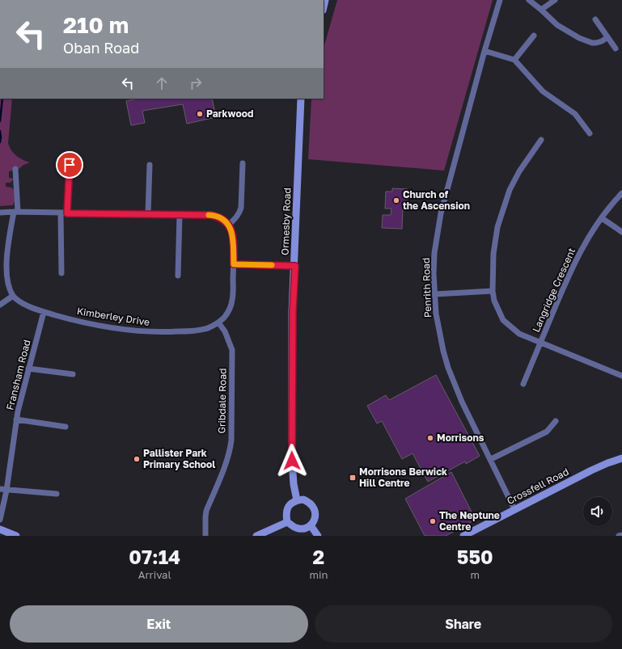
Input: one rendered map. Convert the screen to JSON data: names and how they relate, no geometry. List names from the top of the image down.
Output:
{
  "streets": {
    "street": [
      "Ormesby Road",
      "Penrith Road",
      "Langridge Crescent",
      "Kimberley Drive",
      "Fransham Road",
      "Gribdale Road",
      "Crossfell Road"
    ]
  },
  "crossings": [
    ["Penrith Road", "Crossfell Road"],
    ["Kimberley Drive", "Fransham Road"],
    ["Kimberley Drive", "Gribdale Road"]
  ],
  "places": {
    "other": [
      "Parkwood",
      "Church of the Ascension",
      "Morrisons",
      "Pallister Park Primary School",
      "The Neptune Centre"
    ],
    "transit": ["Morrisons Berwick Hill Centre"]
  },
  "page": {
    "turn": ["210 m", "Oban Road"],
    "eta": [
      "07:14",
      "Arrival",
      "2",
      "min",
      "550",
      "m"
    ],
    "buttons": ["Exit", "Share"]
  }
}
